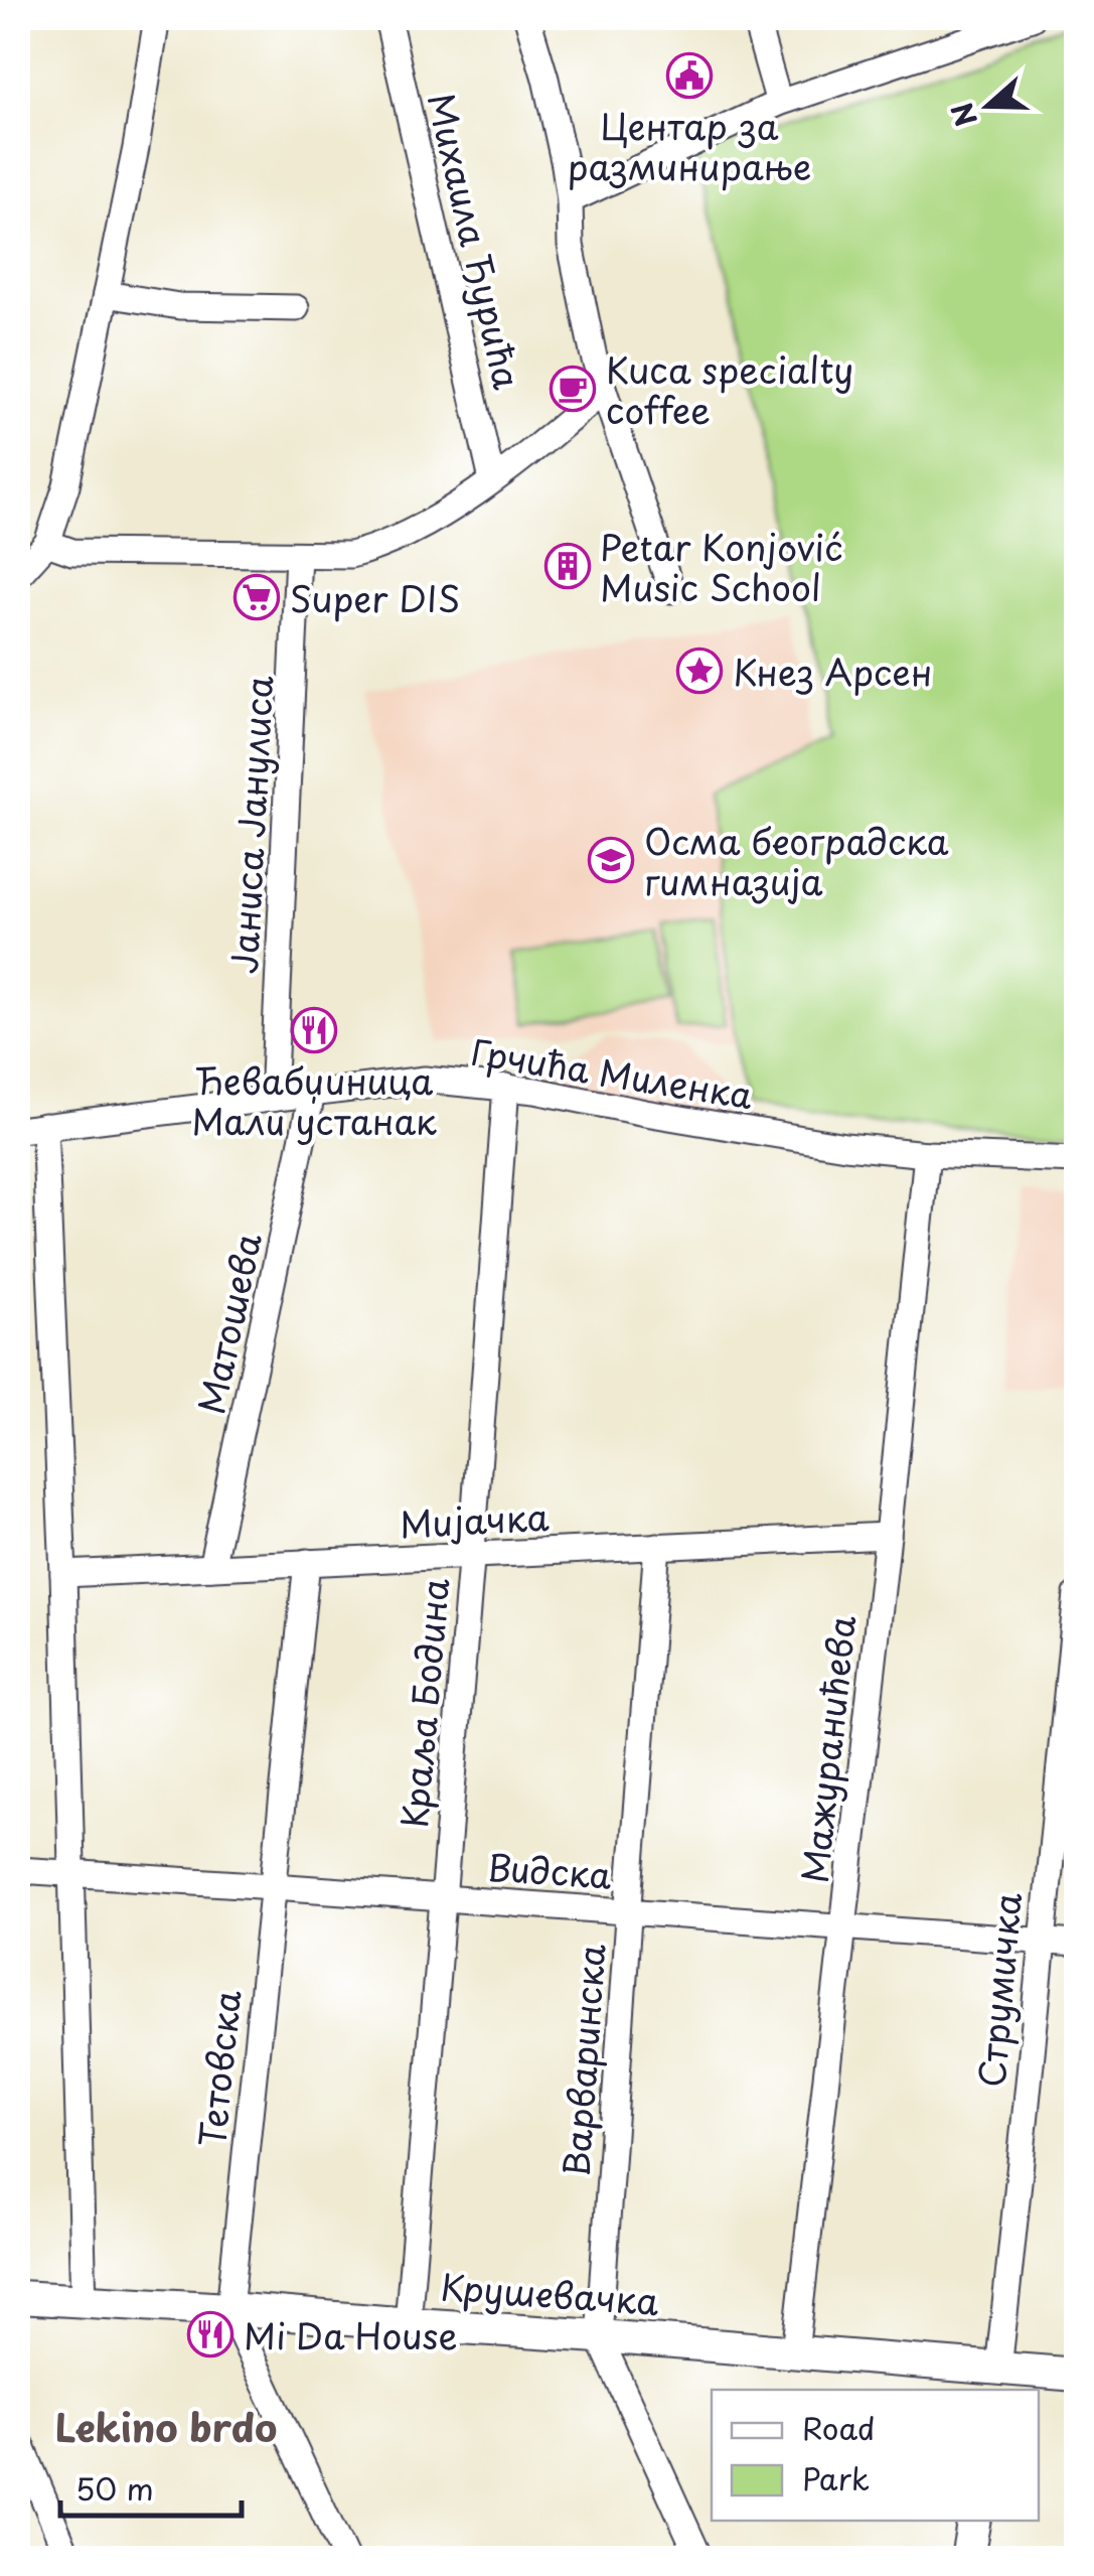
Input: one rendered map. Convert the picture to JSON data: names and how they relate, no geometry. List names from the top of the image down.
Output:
{
  "streets": {
    "main road": ["Крушевачка"],
    "street": [
      "Михаила Ђурића",
      "Јаниса Јанулиса",
      "Грчића Миленка",
      "Матошева",
      "Мијачка",
      "Краља Бодина",
      "Мажуранићева",
      "Видска",
      "Струмичка",
      "Варваринска",
      "Тетовска"
    ]
  },
  "crossings": [
    ["Јаниса Јанулиса", "Грчића Миленка"],
    ["Грчића Миленка", "Матошева"],
    ["Грчића Миленка", "Краља Бодина"],
    ["Грчића Миленка", "Мажуранићева"],
    ["Матошева", "Мијачка"],
    ["Мијачка", "Краља Бодина"],
    ["Мијачка", "Мажуранићева"],
    ["Мијачка", "Варваринска"],
    ["Мијачка", "Тетовска"],
    ["Краља Бодина", "Видска"],
    ["Краља Бодина", "Крушевачка"],
    ["Мажуранићева", "Видска"],
    ["Мажуранићева", "Крушевачка"],
    ["Видска", "Струмичка"],
    ["Видска", "Варваринска"],
    ["Видска", "Тетовска"],
    ["Струмичка", "Крушевачка"],
    ["Варваринска", "Крушевачка"],
    ["Тетовска", "Крушевачка"]
  ],
  "districts": ["Lekino brdo"],
  "places": {
    "public building": ["Центар за разминирање"],
    "cafe": ["Kuca specialty coffee"],
    "building": ["Petar Konjović Music School"],
    "supermarket": ["Super DIS"],
    "place": ["Кнез Арсен"],
    "school or university": ["Осма београдска гимназија"],
    "restaurant": ["Ћевабџиница Мали устанак", "Mi Da House"]
  },
  "legend": ["Road", "Park"],
  "scale_bar": "50 m",
  "north": "left"
}
